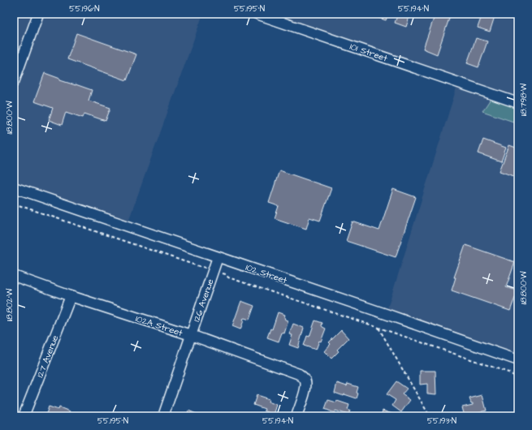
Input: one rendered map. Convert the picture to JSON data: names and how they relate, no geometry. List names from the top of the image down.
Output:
{
  "streets": {
    "street": [
      "101 Street",
      "102 Street",
      "126 Avenue",
      "102A Street",
      "127 Avenue"
    ]
  },
  "crossings": [
    ["102 Street", "126 Avenue"],
    ["126 Avenue", "102A Street"],
    ["102A Street", "127 Avenue"]
  ],
  "coordinates": [
    "55.196°N",
    "55.195°N",
    "55.194°N",
    "118.798°W",
    "118.800°W",
    "118.802°W",
    "55.193°N"
  ]
}
